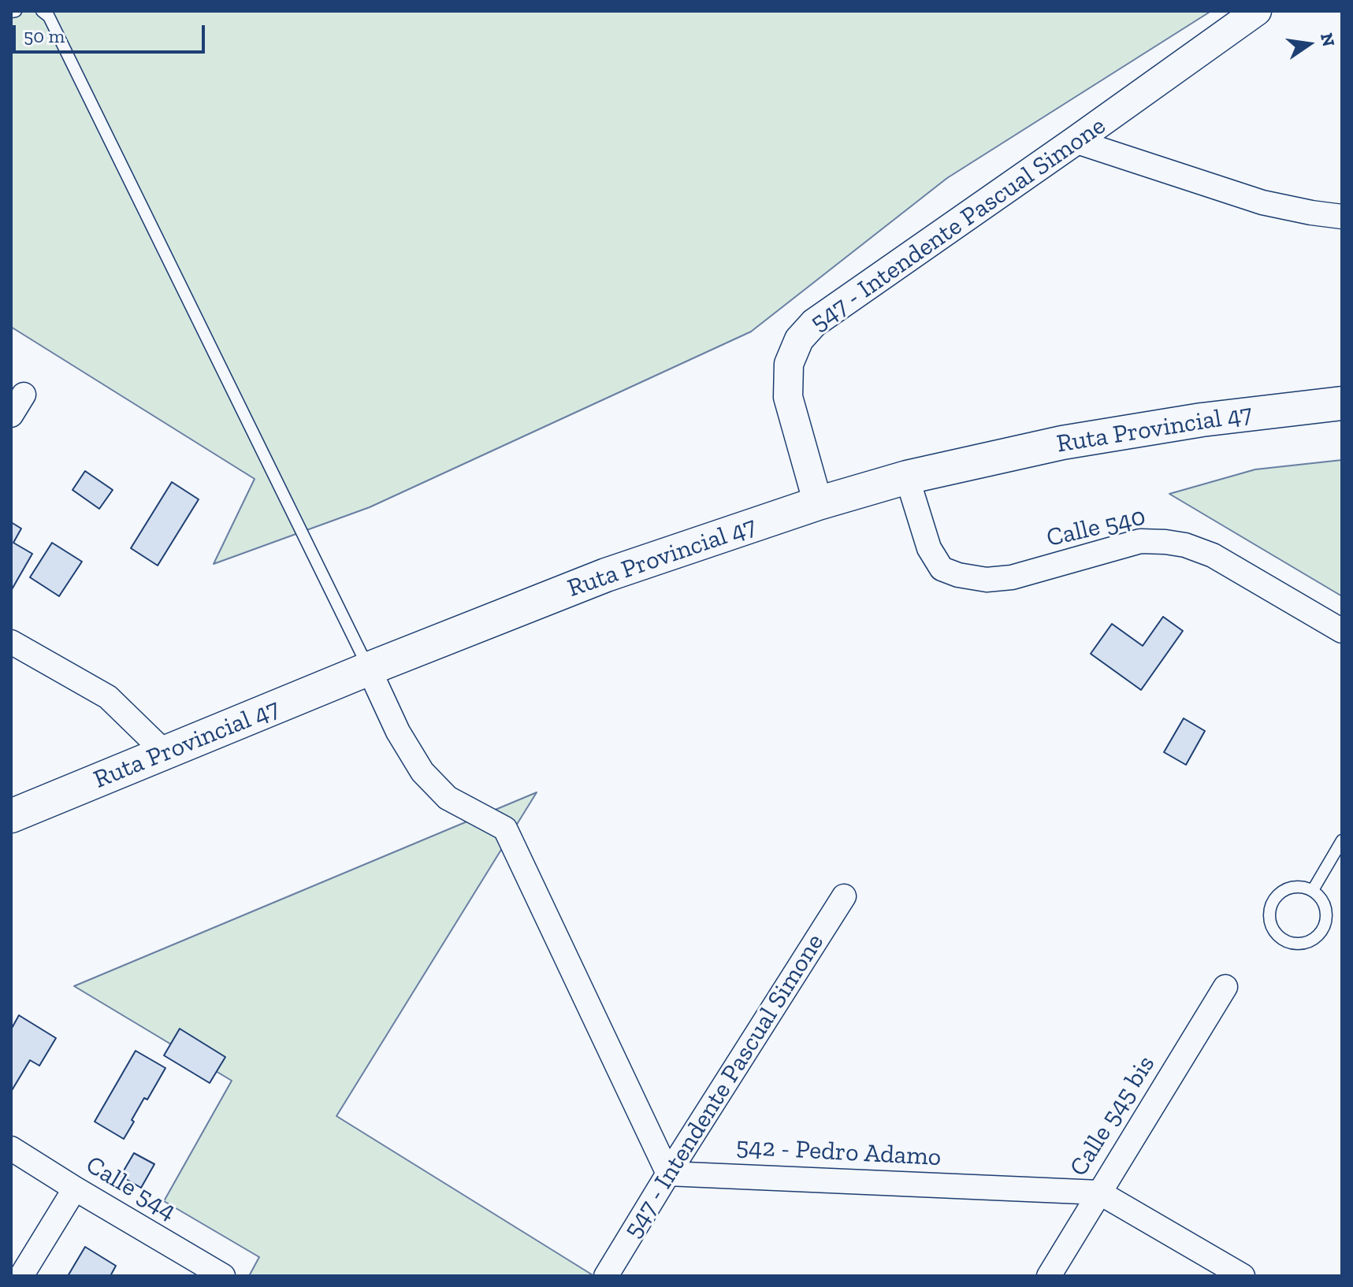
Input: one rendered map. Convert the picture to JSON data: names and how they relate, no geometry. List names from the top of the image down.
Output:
{
  "streets": {
    "main road": ["Ruta Provincial 47"],
    "street": [
      "547 - Intendente Pascual Simone",
      "Calle 540",
      "Calle 545 bis",
      "542 - Pedro Adamo",
      "Calle 544"
    ]
  },
  "crossings": [
    ["547 - Intendente Pascual Simone", "Ruta Provincial 47"],
    ["547 - Intendente Pascual Simone", "542 - Pedro Adamo"],
    ["Ruta Provincial 47", "Calle 540"],
    ["Calle 545 bis", "542 - Pedro Adamo"]
  ],
  "scale_bar": "50 m",
  "north": "right"
}
